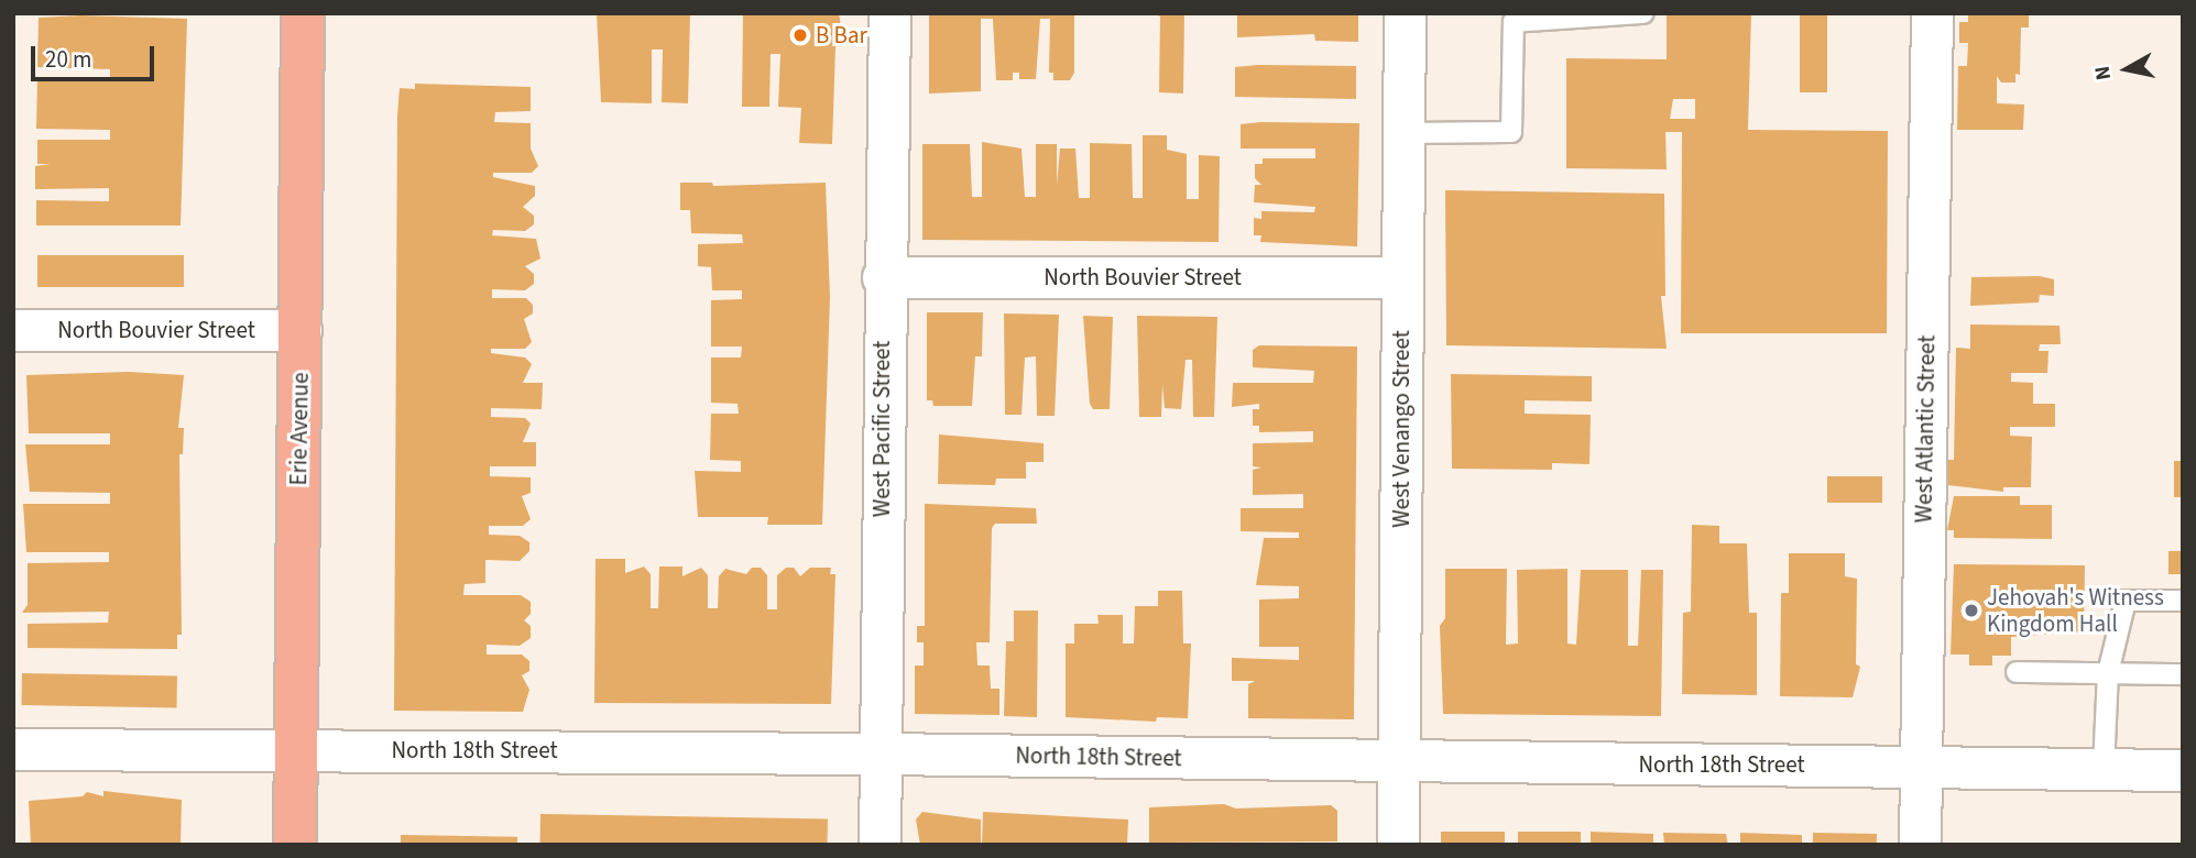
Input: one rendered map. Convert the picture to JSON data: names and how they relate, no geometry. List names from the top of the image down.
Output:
{
  "streets": {
    "main road": ["Erie Avenue"],
    "street": [
      "North Bouvier Street",
      "West Pacific Street",
      "West Venango Street",
      "West Atlantic Street",
      "North 18th Street"
    ]
  },
  "crossings": [
    ["North Bouvier Street", "Erie Avenue"],
    ["North Bouvier Street", "West Pacific Street"],
    ["North Bouvier Street", "West Venango Street"],
    ["Erie Avenue", "North 18th Street"],
    ["West Pacific Street", "North 18th Street"],
    ["West Venango Street", "North 18th Street"],
    ["West Atlantic Street", "North 18th Street"]
  ],
  "places": ["B Bar", "Jehovah's Witness Kingdom Hall"],
  "scale_bar": "20 m",
  "north": "left"
}
